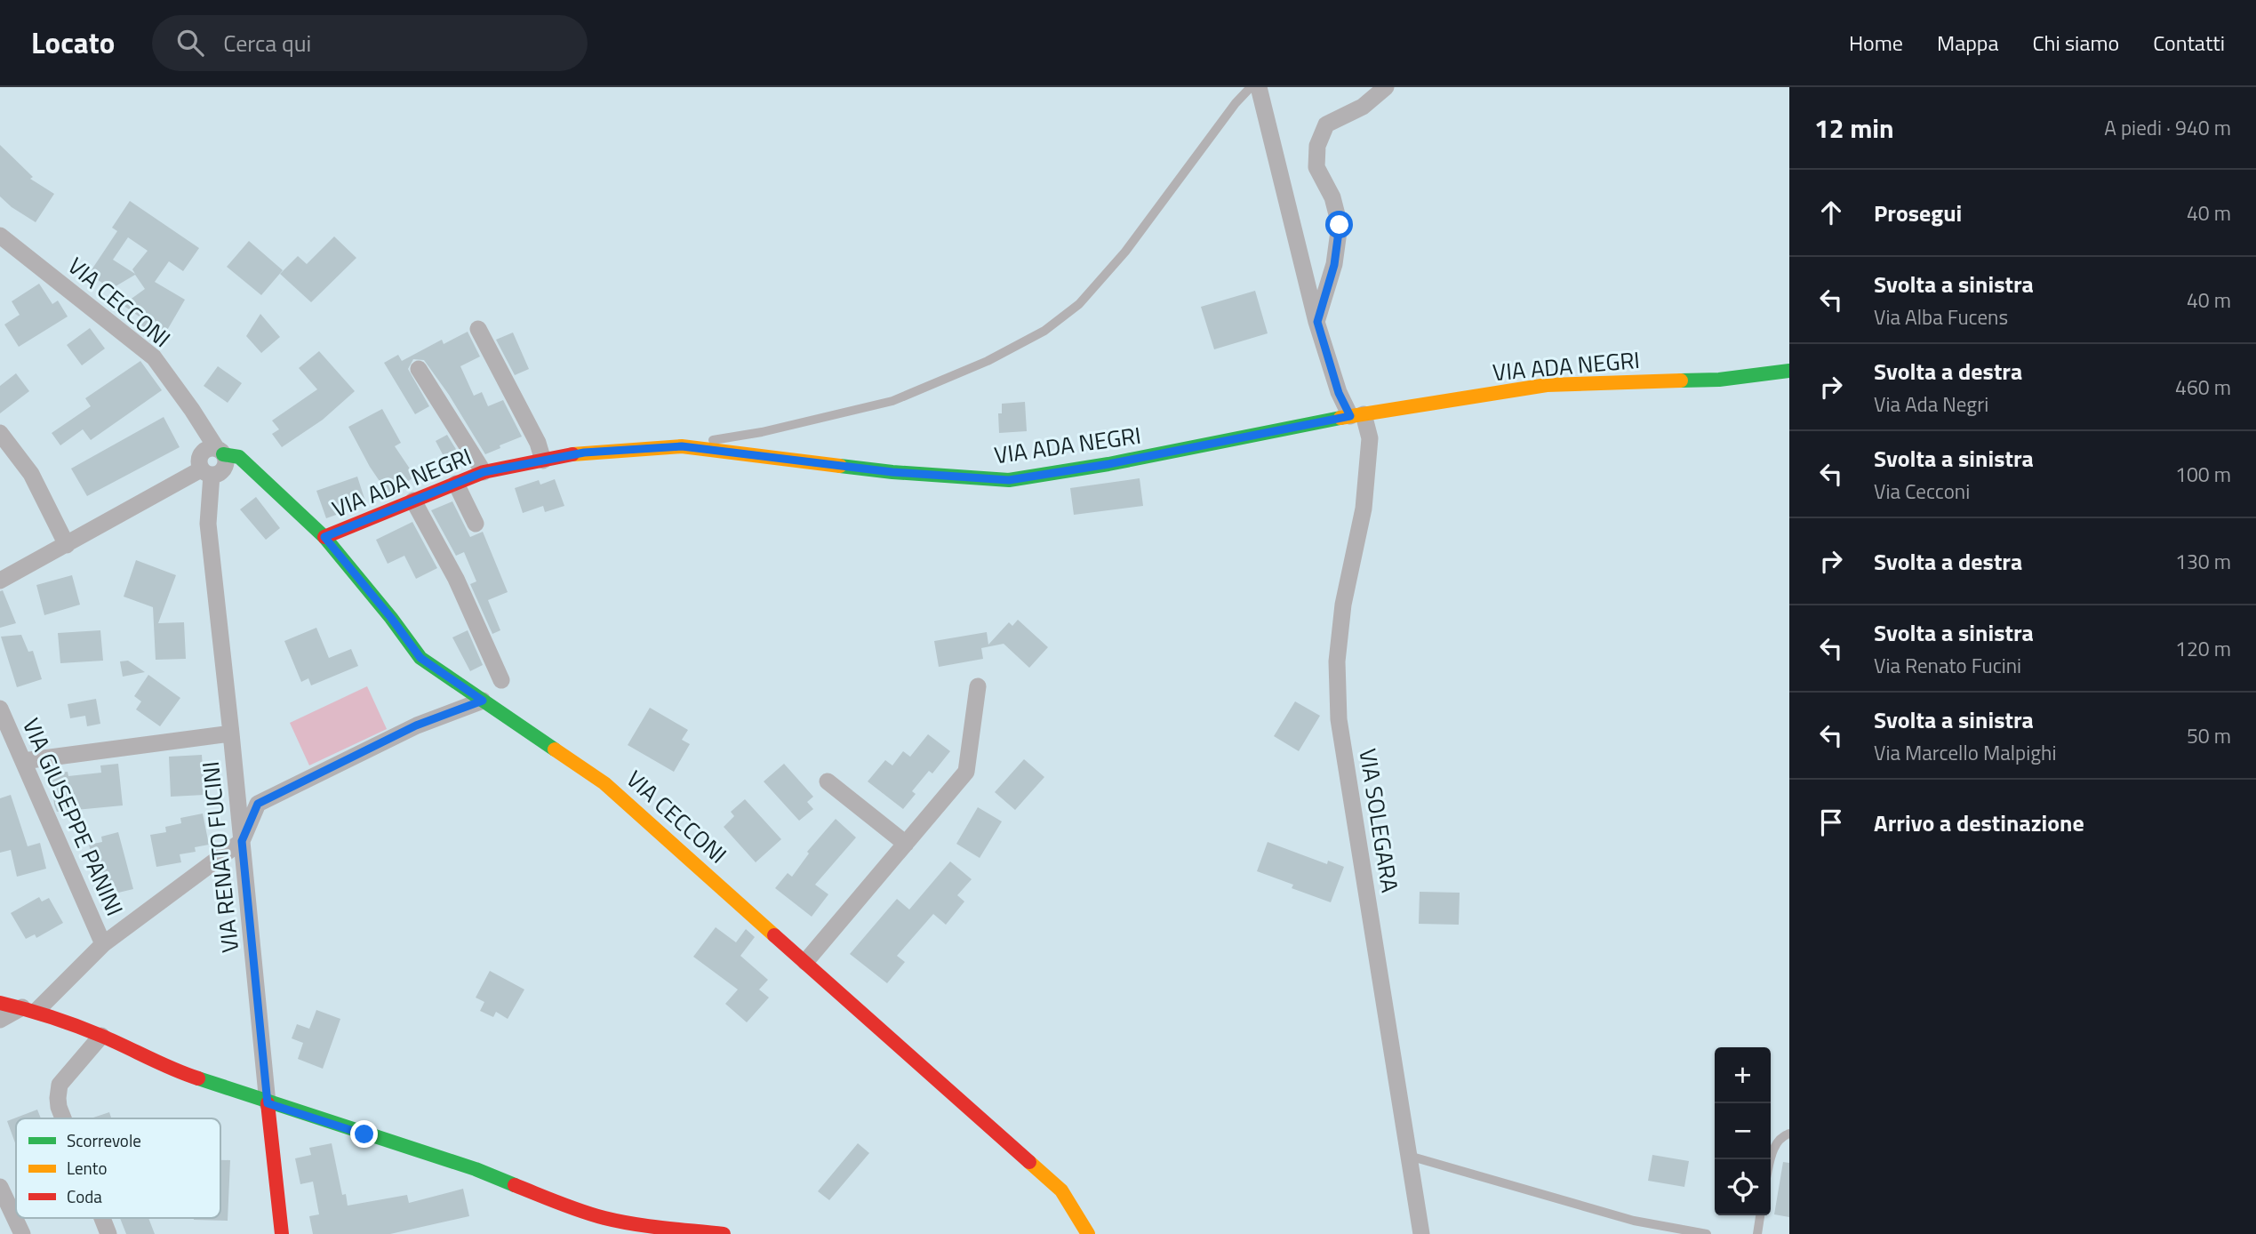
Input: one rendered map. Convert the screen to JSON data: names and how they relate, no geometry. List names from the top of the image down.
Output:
{
  "streets": {
    "street": [
      "VIA CECCONI",
      "VIA ADA NEGRI",
      "VIA GIUSEPPE PANINI",
      "VIA SOLEGARA",
      "VIA RENATO FUCINI"
    ]
  },
  "crossings": [
    ["VIA CECCONI", "VIA ADA NEGRI"],
    ["VIA ADA NEGRI", "VIA SOLEGARA"]
  ],
  "legend": ["Scorrevole", "Lento", "Coda"],
  "page": {
    "header": "Locato",
    "search": "Cerca qui",
    "nav": [
      "Home",
      "Mappa",
      "Chi siamo",
      "Contatti"
    ],
    "heading": ["12 min", "A piedi · 940 m"],
    "list": [
      ["Prosegui", "40 m"],
      ["Svolta a sinistra", "Via Alba Fucens", "40 m"],
      ["Svolta a destra", "Via Ada Negri", "460 m"],
      ["Svolta a sinistra", "Via Cecconi", "100 m"],
      ["Svolta a destra", "130 m"],
      ["Svolta a sinistra", "Via Renato Fucini", "120 m"],
      ["Svolta a sinistra", "Via Marcello Malpighi", "50 m"],
      "Arrivo a destinazione"
    ],
    "map_buttons": ["+", "−"]
  }
}
